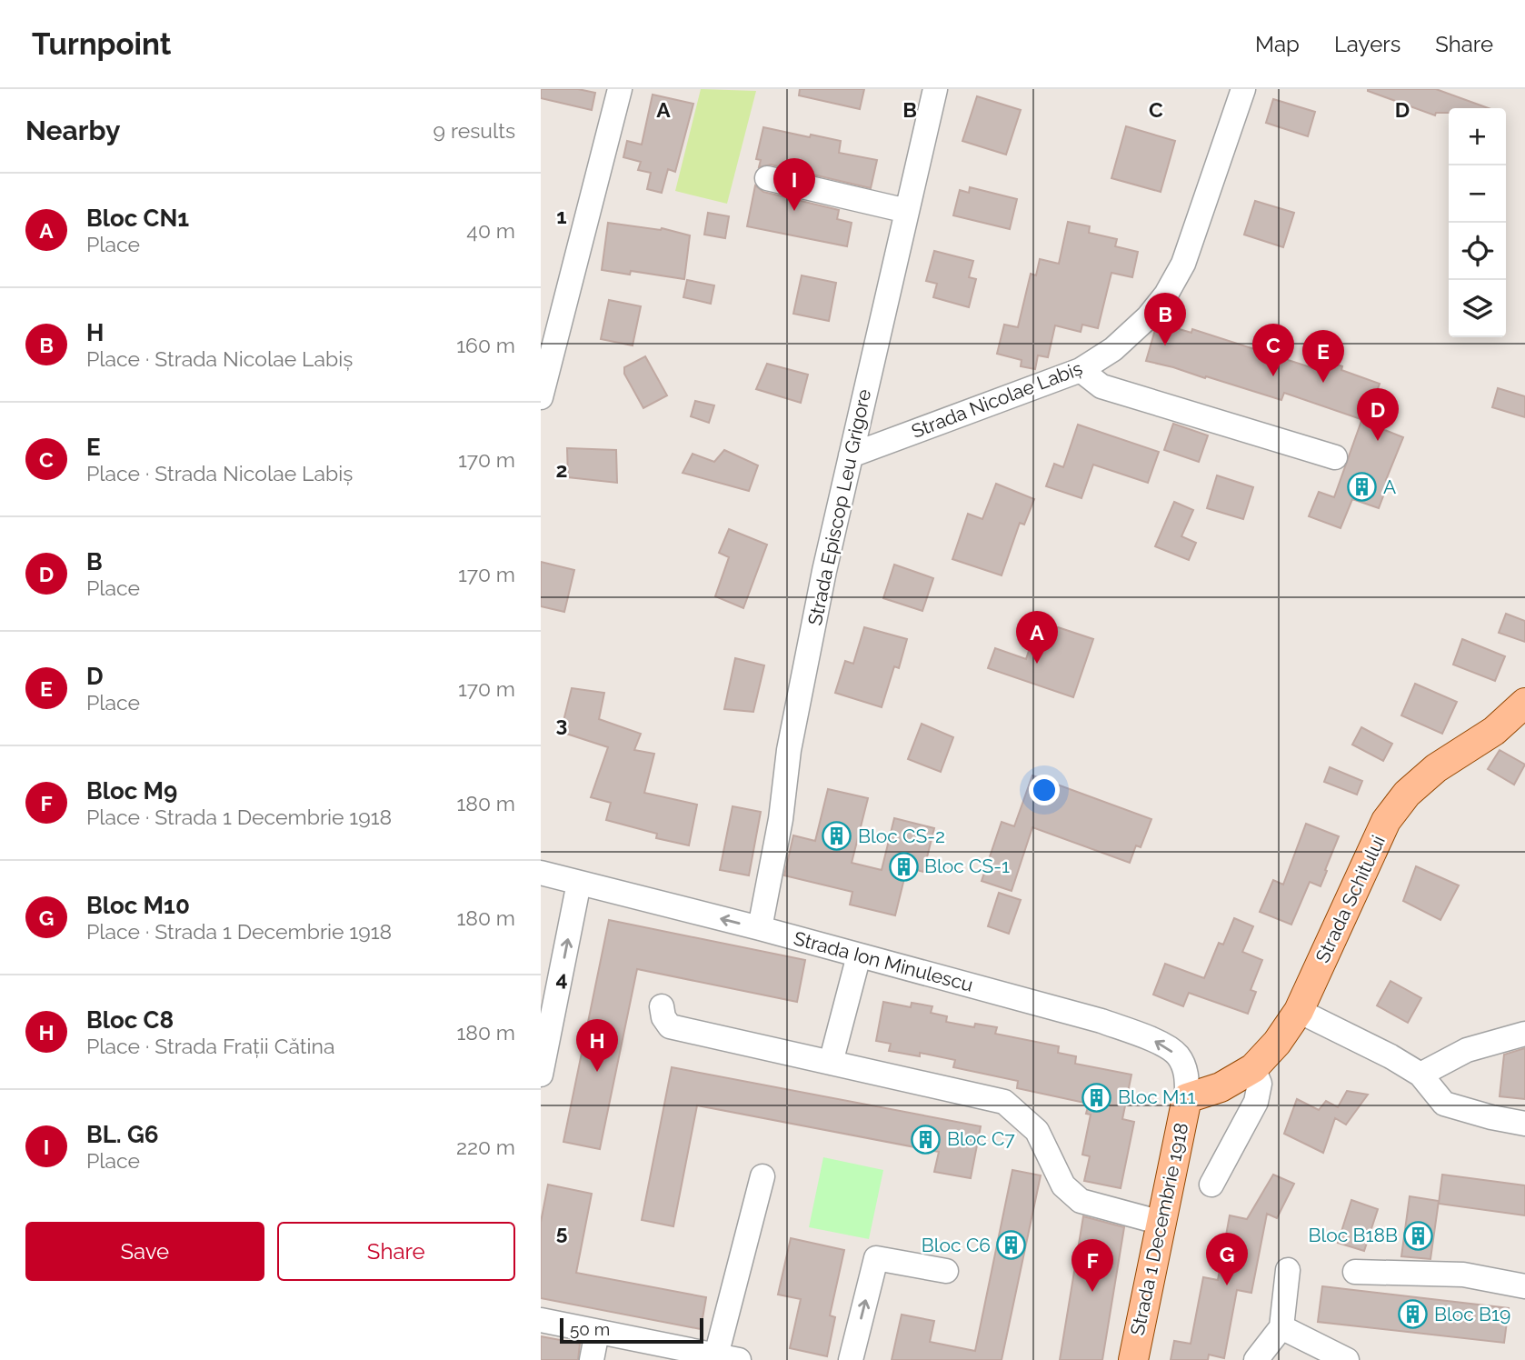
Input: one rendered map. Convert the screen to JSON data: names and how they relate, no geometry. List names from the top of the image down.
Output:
{
  "streets": {
    "main road": ["Strada Schitului", "Strada 1 Decembrie 1918"],
    "street": ["Strada Nicolae Labiș", "Strada Episcop Leu Grigore", "Strada Ion Minulescu"]
  },
  "crossings": [
    ["Strada Nicolae Labiș", "Strada Episcop Leu Grigore"],
    ["Strada Episcop Leu Grigore", "Strada Ion Minulescu"],
    ["Strada Schitului", "Strada Ion Minulescu"],
    ["Strada Schitului", "Strada 1 Decembrie 1918"],
    ["Strada Ion Minulescu", "Strada 1 Decembrie 1918"]
  ],
  "places": {
    "building": [
      "A",
      "Bloc CS-2",
      "Bloc CS-1",
      "Bloc M11",
      "Bloc C7",
      "Bloc B18B",
      "Bloc C6",
      "Bloc B19"
    ]
  },
  "scale_bar": "50 m",
  "page": {
    "header": "Turnpoint",
    "nav": ["Map", "Layers", "Share"],
    "heading": ["Nearby", "9 results"],
    "map_buttons": ["+", "−"],
    "pins": [
      "I",
      "B",
      "C",
      "E",
      "D",
      "A",
      "H",
      "G",
      "F"
    ],
    "list": [
      {
        "mark": "A",
        "name": "Bloc CN1",
        "note": "Place",
        "value": "40 m"
      },
      {
        "mark": "B",
        "name": "H",
        "note": "Place · Strada Nicolae Labiș",
        "value": "160 m"
      },
      {
        "mark": "C",
        "name": "E",
        "note": "Place · Strada Nicolae Labiș",
        "value": "170 m"
      },
      {
        "mark": "D",
        "name": "B",
        "note": "Place",
        "value": "170 m"
      },
      {
        "mark": "E",
        "name": "D",
        "note": "Place",
        "value": "170 m"
      },
      {
        "mark": "F",
        "name": "Bloc M9",
        "note": "Place · Strada 1 Decembrie 1918",
        "value": "180 m"
      },
      {
        "mark": "G",
        "name": "Bloc M10",
        "note": "Place · Strada 1 Decembrie 1918",
        "value": "180 m"
      },
      {
        "mark": "H",
        "name": "Bloc C8",
        "note": "Place · Strada Frații Cătina",
        "value": "180 m"
      },
      {
        "mark": "I",
        "name": "BL. G6",
        "note": "Place",
        "value": "220 m"
      }
    ],
    "buttons": ["Save", "Share"],
    "scale": "50 m"
  },
  "grid": {
    "columns": [
      "A",
      "B",
      "C",
      "D"
    ],
    "rows": [
      "1",
      "2",
      "3",
      "4",
      "5"
    ]
  }
}
